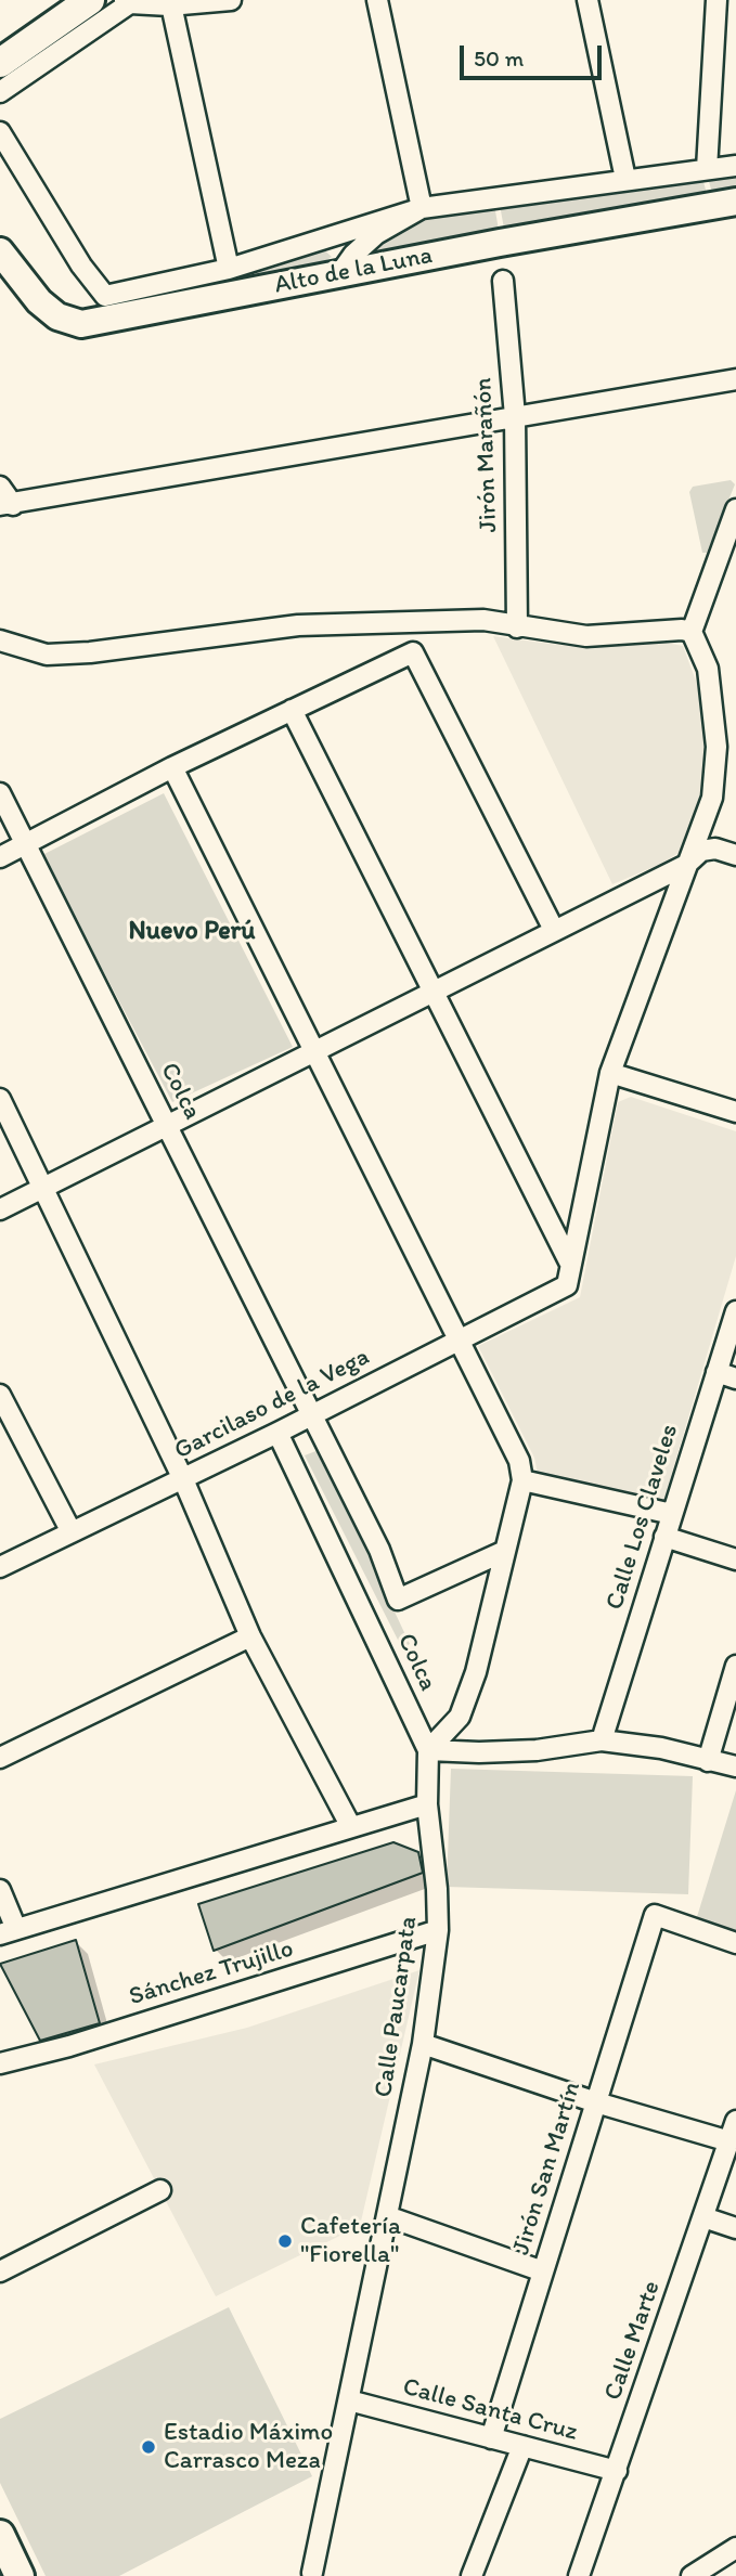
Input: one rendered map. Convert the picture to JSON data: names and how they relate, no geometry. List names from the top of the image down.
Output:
{
  "streets": {
    "main road": ["Alto de la Luna"],
    "street": [
      "Jirón Marañón",
      "Colca",
      "Garcilaso de la Vega",
      "Calle Los Claveles",
      "Sánchez Trujillo",
      "Calle Paucarpata",
      "Jirón San Martín",
      "Calle Marte",
      "Calle Santa Cruz"
    ]
  },
  "crossings": [
    ["Colca", "Garcilaso de la Vega"],
    ["Colca", "Calle Paucarpata"],
    ["Sánchez Trujillo", "Calle Paucarpata"],
    ["Calle Paucarpata", "Calle Santa Cruz"],
    ["Jirón San Martín", "Calle Santa Cruz"],
    ["Calle Marte", "Calle Santa Cruz"]
  ],
  "districts": ["Nuevo Perú"],
  "places": ["Cafetería \"Fiorella\"", "Estadio Máximo Carrasco Meza"],
  "scale_bar": "50 m"
}
